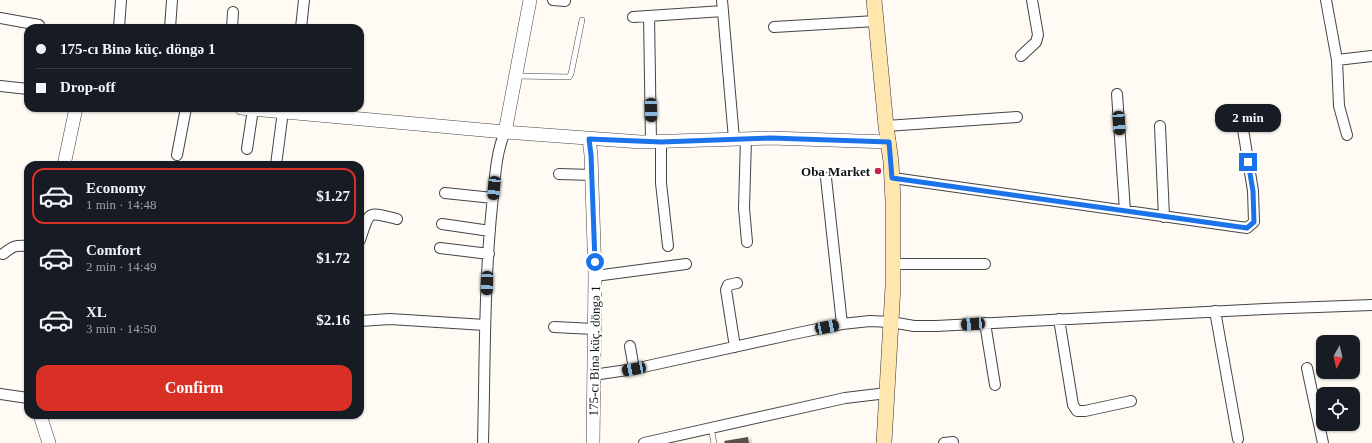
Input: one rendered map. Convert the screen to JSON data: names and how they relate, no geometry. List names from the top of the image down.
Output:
{
  "streets": {
    "street": ["175-cı Binə küç. döngə 1"]
  },
  "places": ["Oba Market"],
  "north": "bottom",
  "page": {
    "banner": ["175-cı Binə küç. döngə 1", "Drop-off"],
    "bubble": "2 min",
    "list": [
      {
        "name": "Economy",
        "note": "1 min · 14:48",
        "value": "$1.27"
      },
      {
        "name": "Comfort",
        "note": "2 min · 14:49",
        "value": "$1.72"
      },
      {
        "name": "XL",
        "note": "3 min · 14:50",
        "value": "$2.16"
      }
    ],
    "buttons": "Confirm"
  }
}
